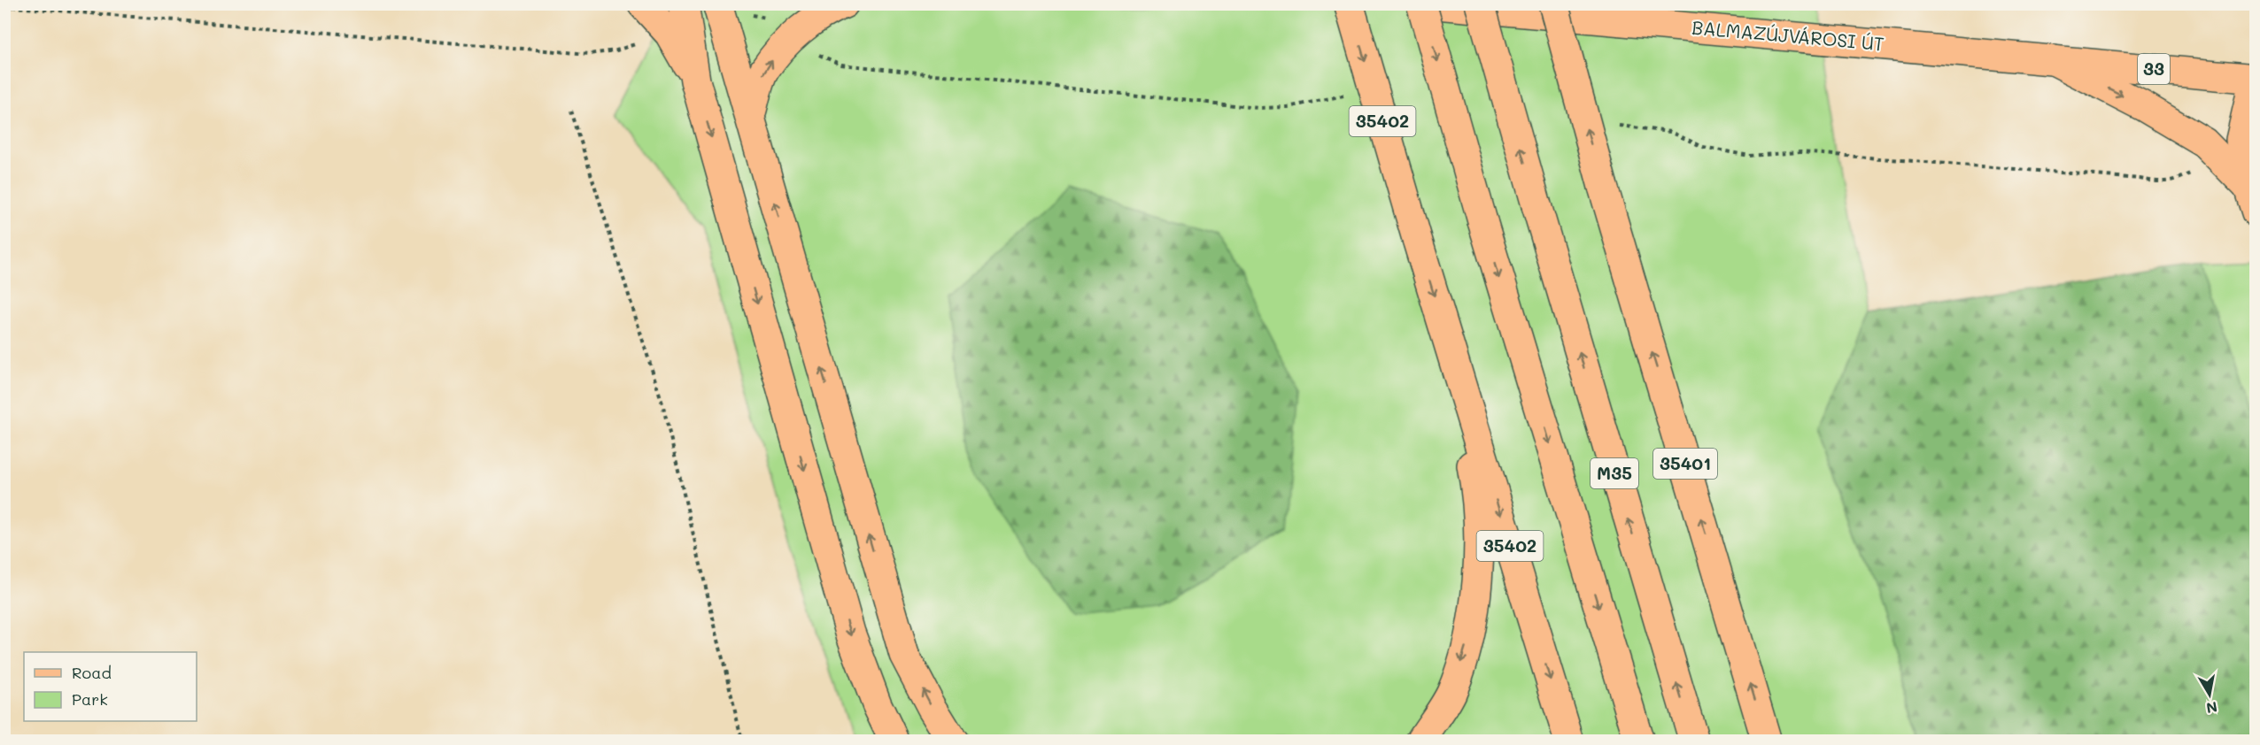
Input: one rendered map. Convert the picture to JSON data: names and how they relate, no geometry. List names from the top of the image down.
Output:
{
  "streets": {
    "main road": [
      "BALMAZÚJVÁROSI ÚT",
      "33",
      "35402",
      "35401",
      "M35"
    ]
  },
  "crossings": [
    ["BALMAZÚJVÁROSI ÚT", "33"]
  ],
  "legend": ["Road", "Park"],
  "north": "bottom"
}
